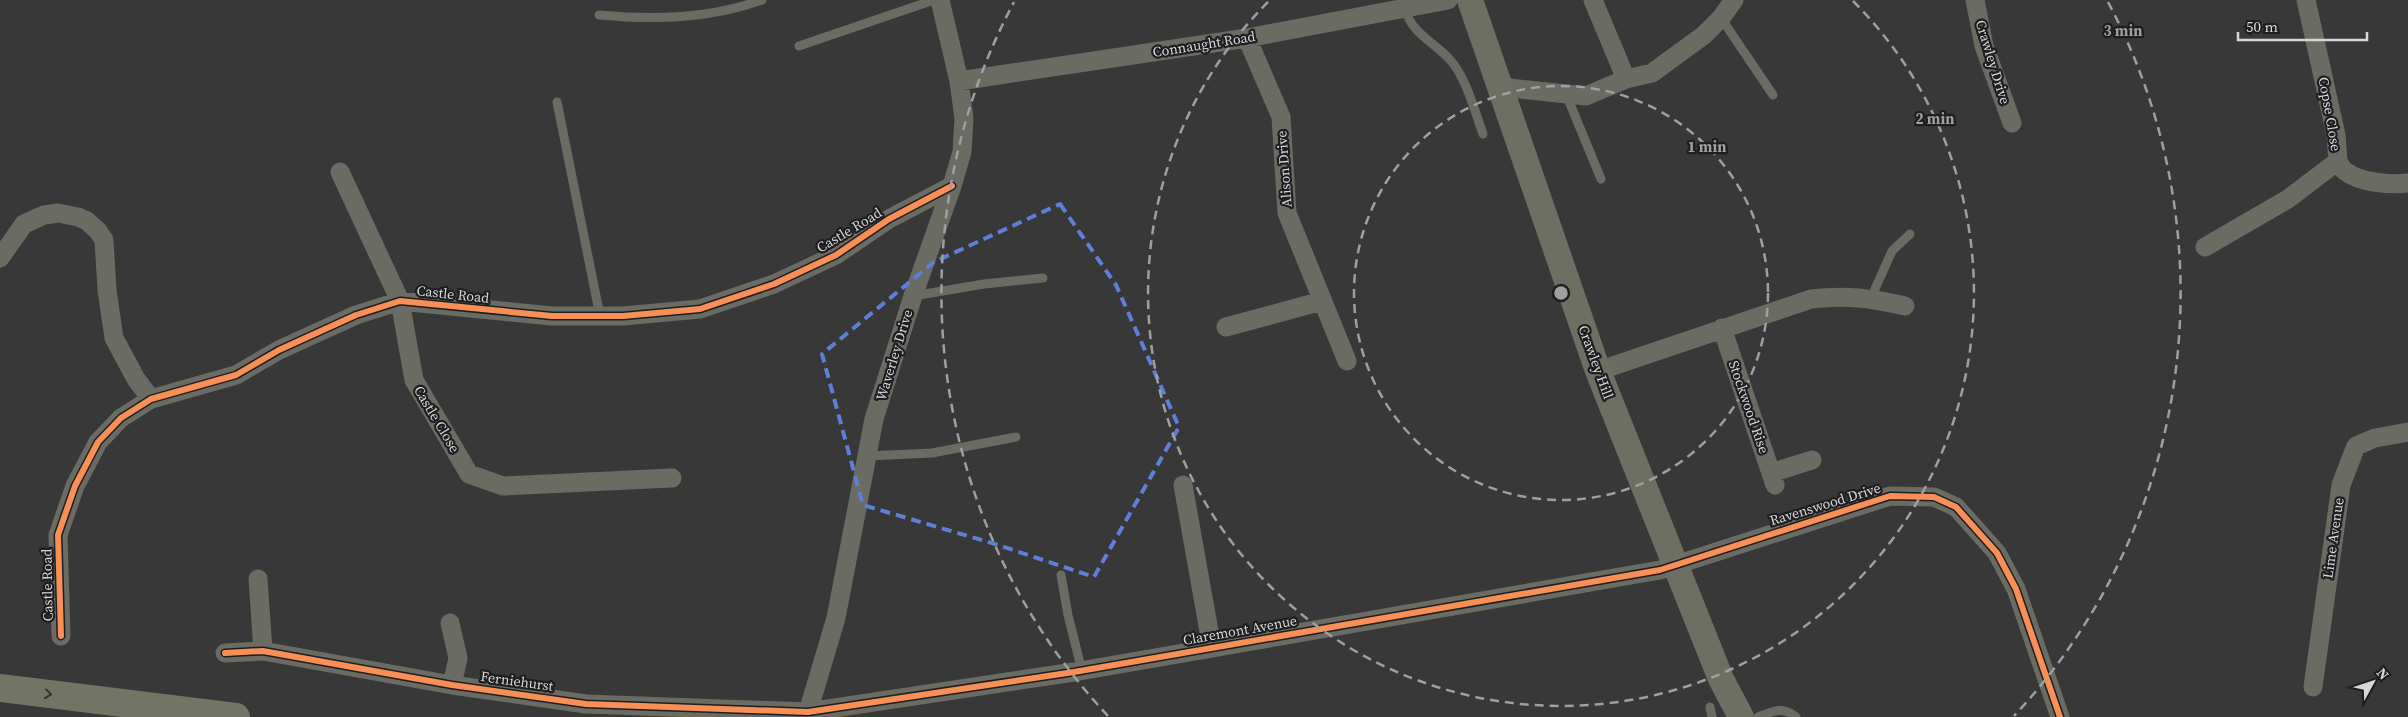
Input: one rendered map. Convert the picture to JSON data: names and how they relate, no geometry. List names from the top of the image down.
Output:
{
  "streets": {
    "street": [
      "Connaught Road",
      "Crawley Drive",
      "Copse Close",
      "Alison Drive",
      "Castle Road",
      "Waverley Drive",
      "Crawley Hill",
      "Stockwood Rise",
      "Castle Close",
      "Ravenswood Drive",
      "Lime Avenue",
      "Claremont Avenue",
      "Ferniehurst"
    ]
  },
  "crossings": [
    ["Connaught Road", "Alison Drive"],
    ["Connaught Road", "Waverley Drive"],
    ["Castle Road", "Waverley Drive"],
    ["Castle Road", "Castle Close"],
    ["Waverley Drive", "Claremont Avenue"],
    ["Waverley Drive", "Ferniehurst"],
    ["Crawley Hill", "Ravenswood Drive"],
    ["Crawley Hill", "Claremont Avenue"],
    ["Ravenswood Drive", "Claremont Avenue"],
    ["Claremont Avenue", "Ferniehurst"]
  ],
  "scale_bar": "50 m",
  "north": "top right",
  "rings": ["3 min", "2 min", "1 min"]
}
